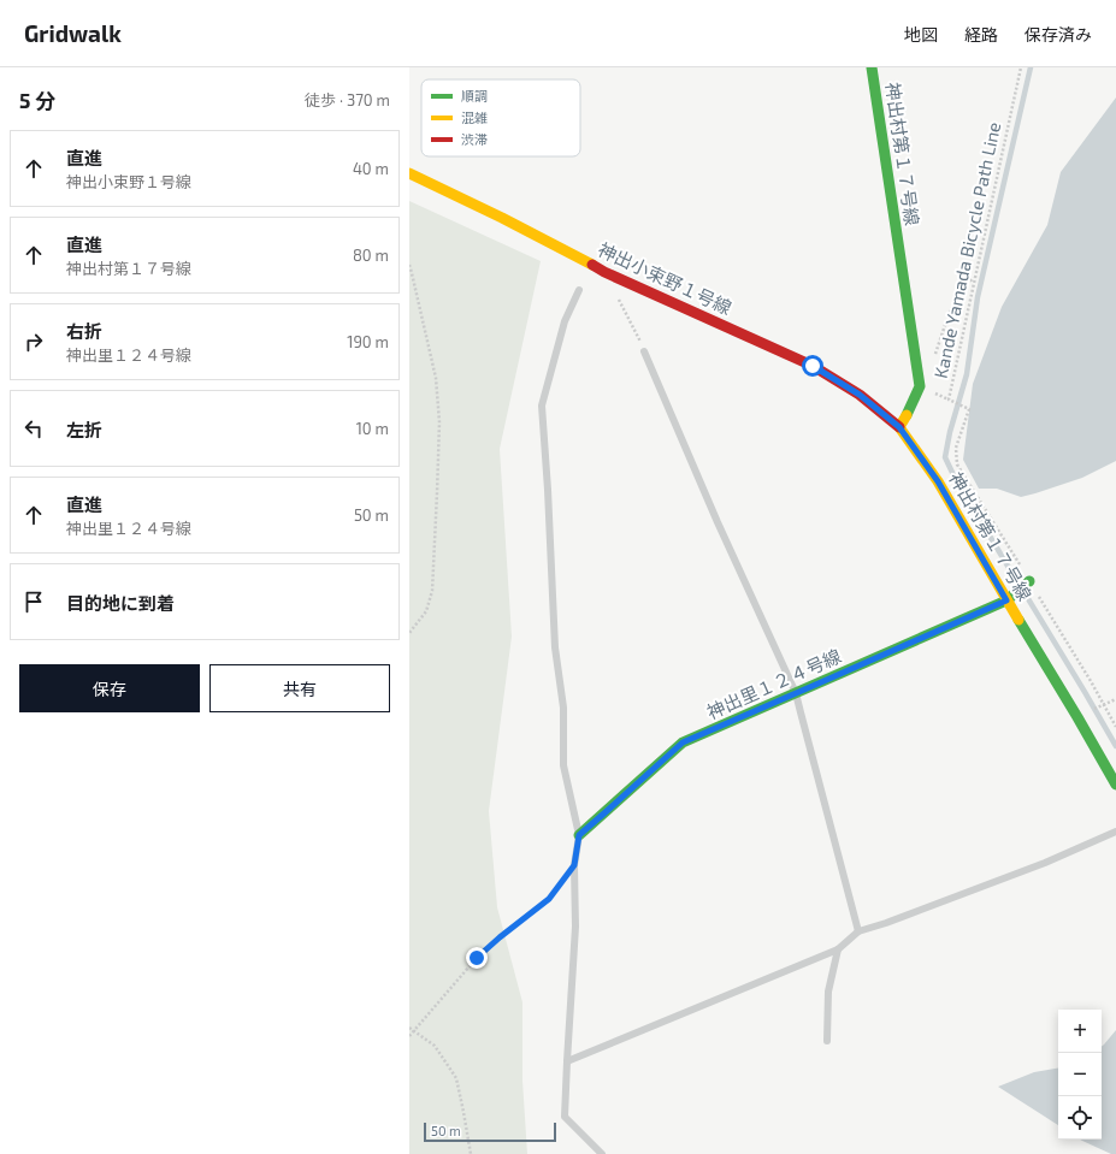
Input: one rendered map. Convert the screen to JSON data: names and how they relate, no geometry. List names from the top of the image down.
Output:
{
  "streets": {
    "street": ["神出村第１７号線", "神出小束野１号線", "神出里１２４号線"],
    "path": ["Kande Yamada Bicycle Path Line"]
  },
  "crossings": [
    ["神出村第１７号線", "神出小束野１号線"],
    ["神出村第１７号線", "神出里１２４号線"],
    ["Kande Yamada Bicycle Path Line", "神出里１２４号線"]
  ],
  "legend": ["順調", "混雑", "渋滞"],
  "scale_bar": "50 m",
  "page": {
    "header": "Gridwalk",
    "nav": ["地図", "経路", "保存済み"],
    "heading": ["5 分", "徒歩 · 370 m"],
    "list": [
      ["直進", "神出小束野１号線", "40 m"],
      ["直進", "神出村第１７号線", "80 m"],
      ["右折", "神出里１２４号線", "190 m"],
      ["左折", "10 m"],
      ["直進", "神出里１２４号線", "50 m"],
      "目的地に到着"
    ],
    "buttons": ["保存", "共有"],
    "map_buttons": ["+", "−"],
    "scale": "50 m"
  }
}
